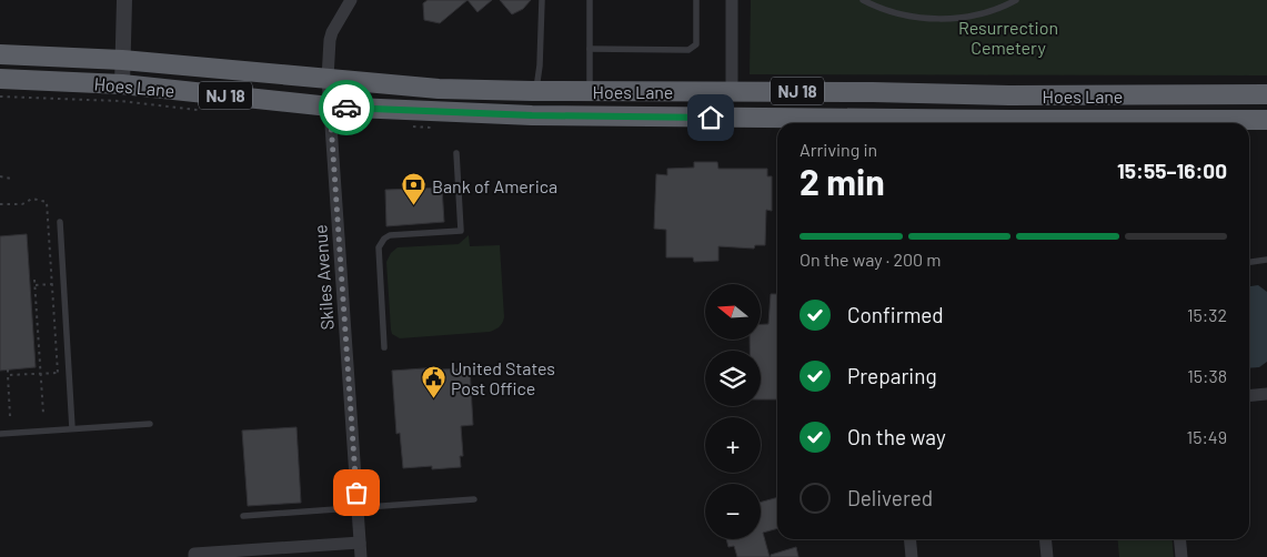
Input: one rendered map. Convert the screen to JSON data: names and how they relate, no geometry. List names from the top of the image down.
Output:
{
  "streets": {
    "highway": ["Hoes Lane", "NJ 18"],
    "street": ["Skiles Avenue"]
  },
  "crossings": [
    ["Hoes Lane", "Skiles Avenue"]
  ],
  "parks": ["Resurrection Cemetery"],
  "places": {
    "bank": ["Bank of America"],
    "public building": ["United States Post Office"]
  },
  "north": "left",
  "page": {
    "heading": ["2 min", "Arriving in", "15:55–16:00"],
    "bar": "On the way · 200 m",
    "map_buttons": ["+", "−"],
    "list": [
      ["Confirmed", "15:32"],
      ["Preparing", "15:38"],
      ["On the way", "15:49"],
      "Delivered"
    ]
  }
}
